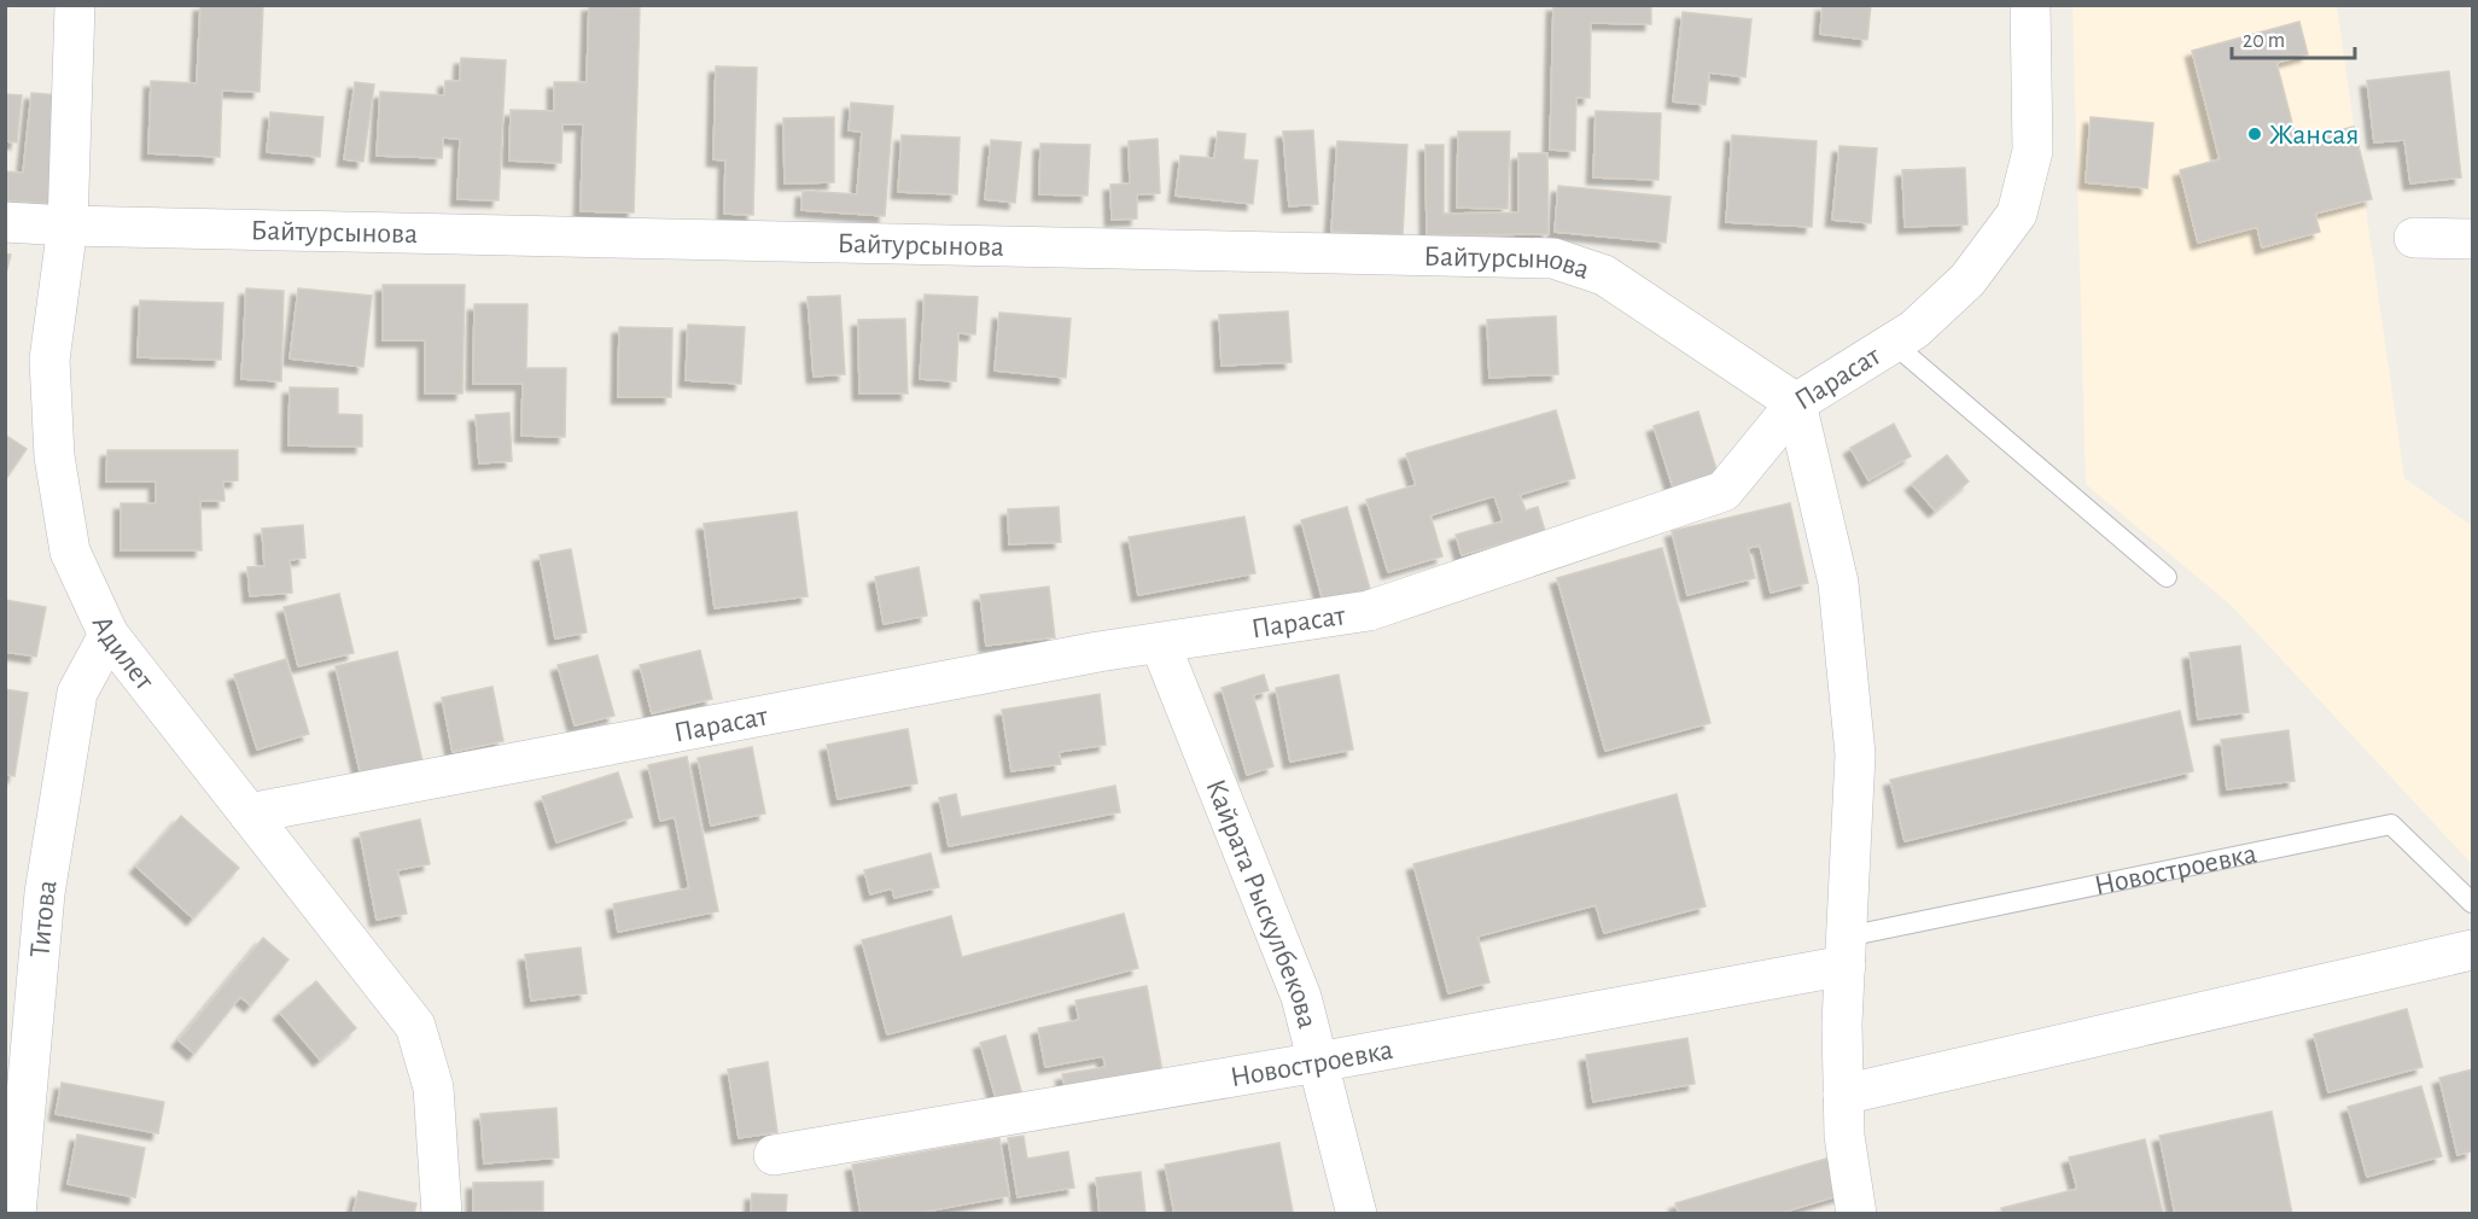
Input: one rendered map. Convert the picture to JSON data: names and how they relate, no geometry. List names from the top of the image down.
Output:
{
  "streets": {
    "street": [
      "Байтурсынова",
      "Парасат",
      "Адилет",
      "Новостроевка",
      "Кайрата Рыскулбекова",
      "Титова"
    ]
  },
  "crossings": [
    ["Байтурсынова", "Парасат"],
    ["Байтурсынова", "Адилет"],
    ["Парасат", "Адилет"],
    ["Парасат", "Кайрата Рыскулбекова"],
    ["Адилет", "Титова"],
    ["Новостроевка", "Кайрата Рыскулбекова"]
  ],
  "places": ["Жансая"],
  "scale_bar": "20 m"
}
